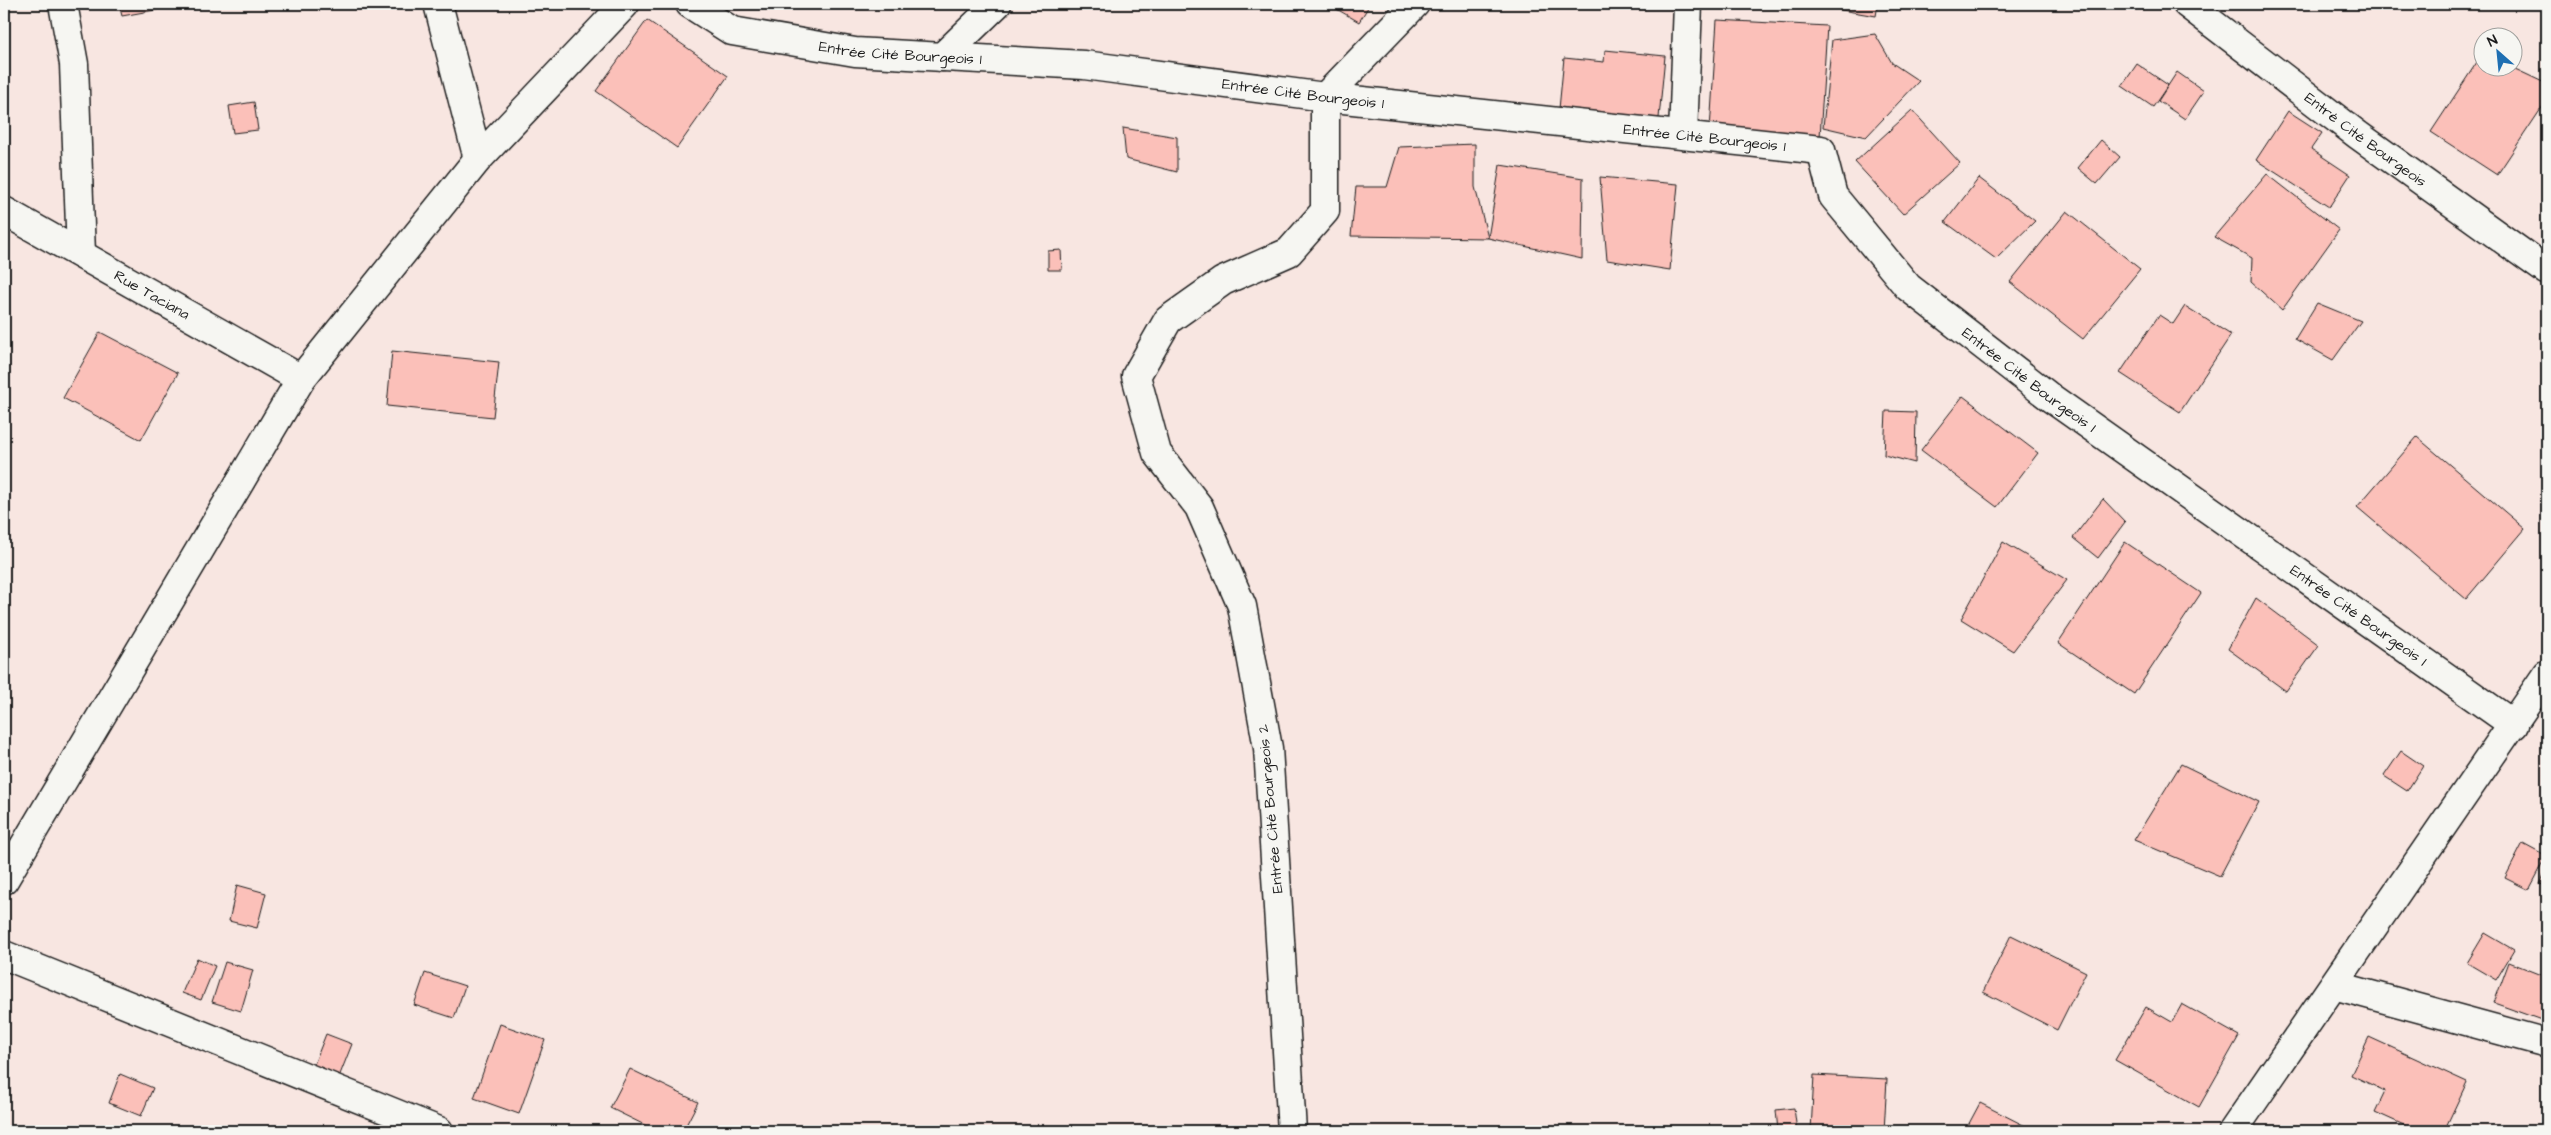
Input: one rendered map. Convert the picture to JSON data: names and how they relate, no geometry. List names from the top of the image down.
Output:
{
  "streets": {
    "street": [
      "Entrée Cité Bourgeois 1",
      "Entré Cité Bourgeois",
      "Rue Taciana",
      "Entrée Cité Bourgeois 2"
    ]
  },
  "crossings": [
    ["Entrée Cité Bourgeois 1", "Entrée Cité Bourgeois 2"]
  ],
  "north": "top left"
}
